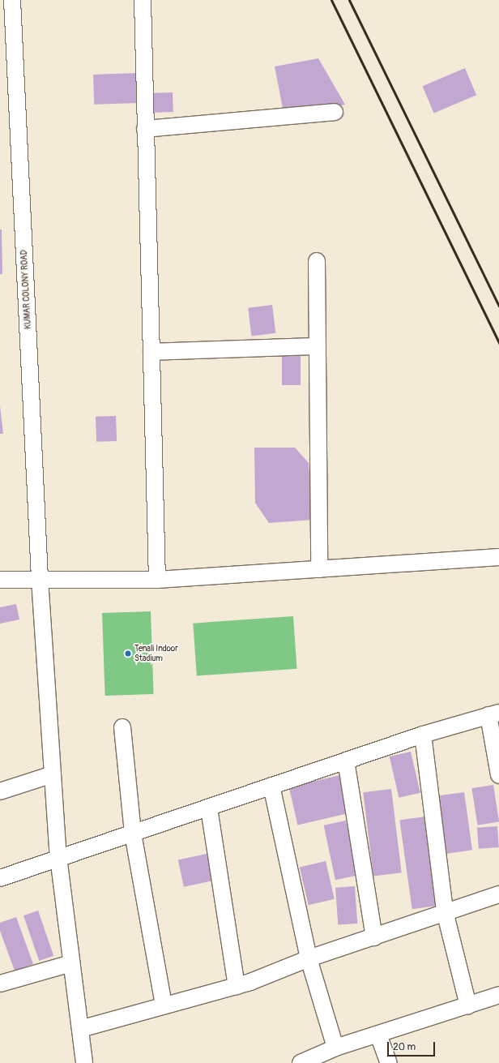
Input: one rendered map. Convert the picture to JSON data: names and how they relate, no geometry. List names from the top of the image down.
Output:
{
  "streets": {
    "street": ["KUMAR COLONY ROAD"]
  },
  "places": ["Tenali Indoor Stadium"],
  "scale_bar": "20 m"
}
